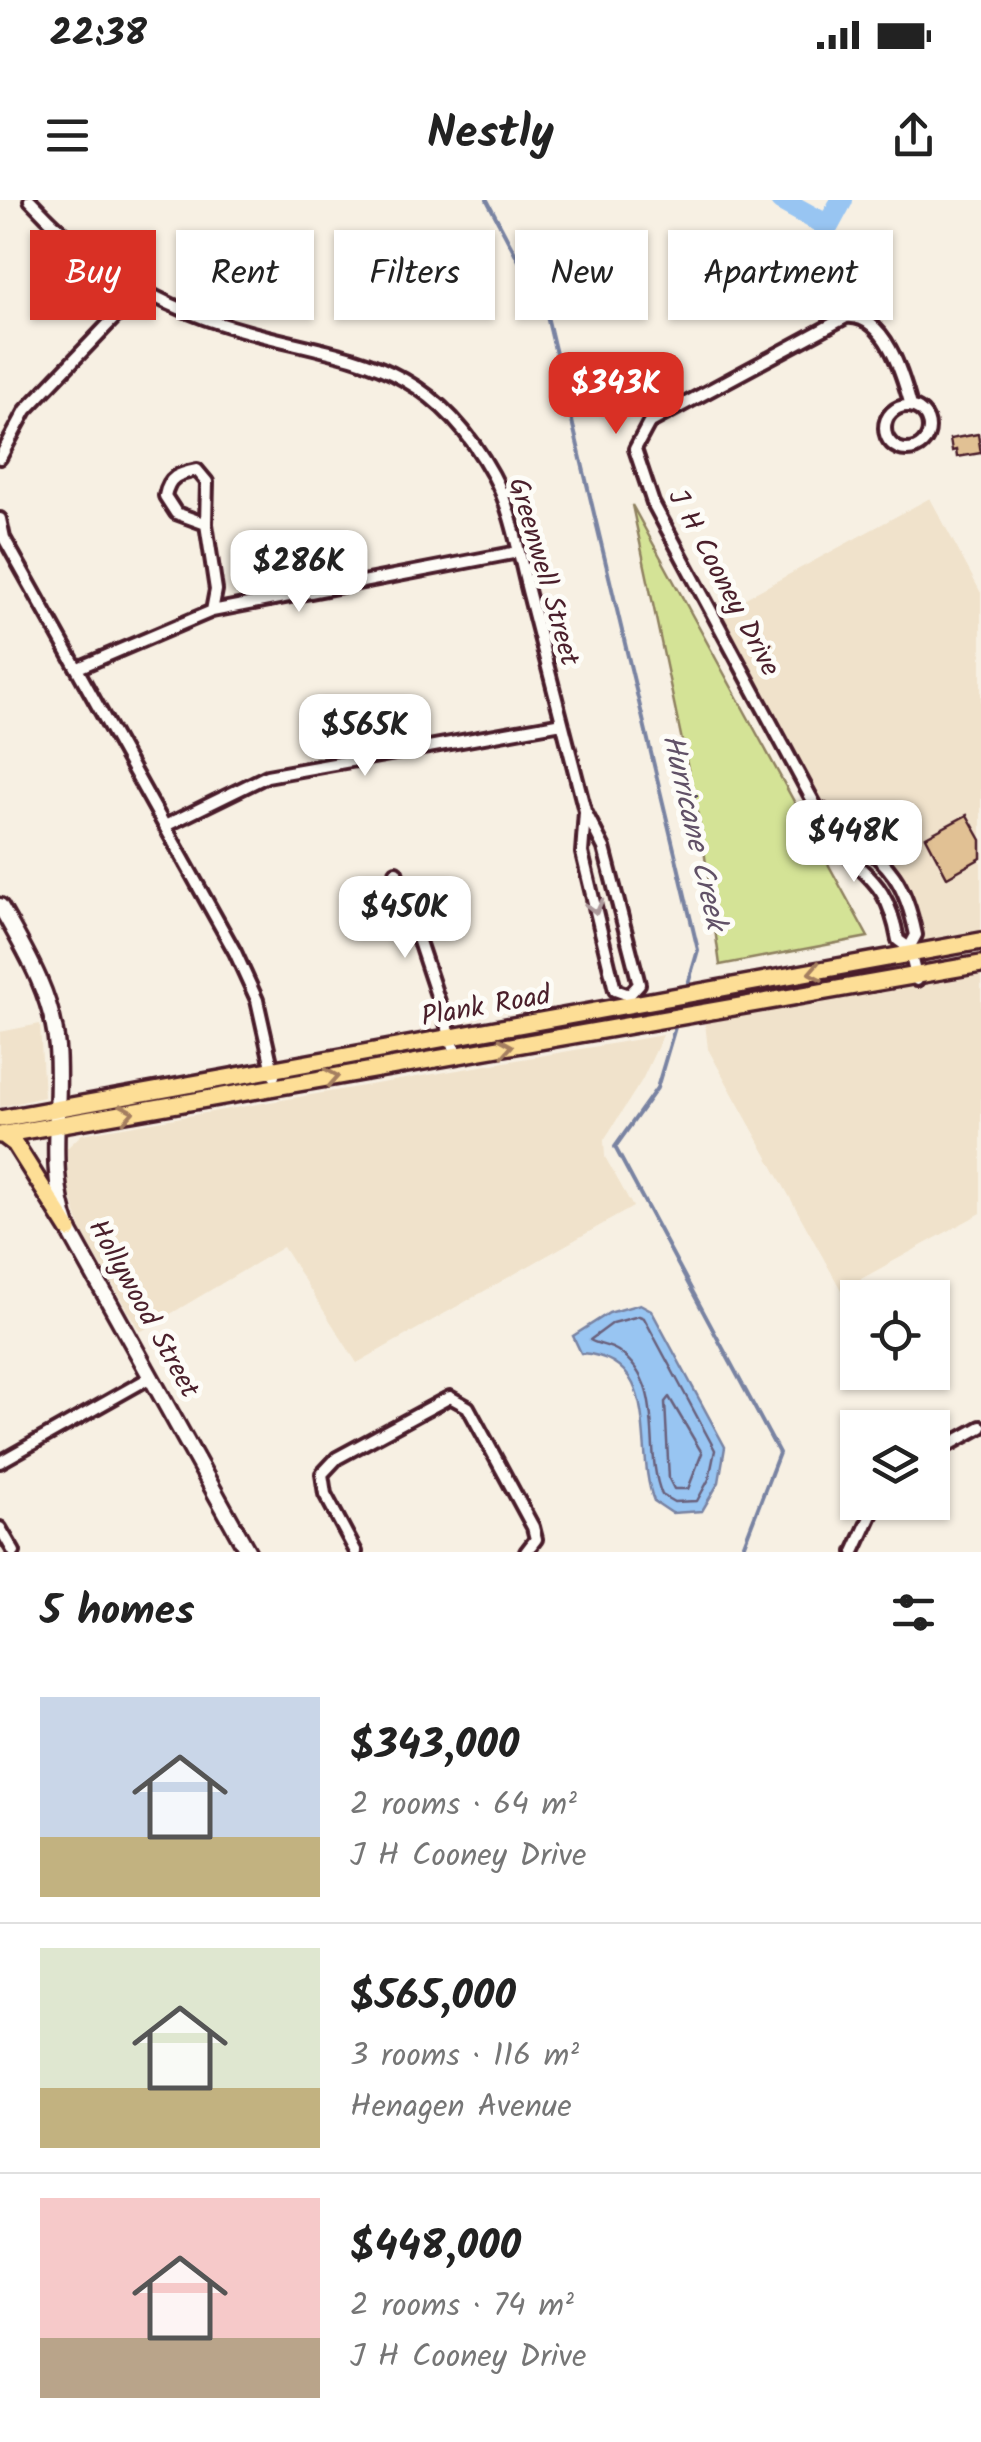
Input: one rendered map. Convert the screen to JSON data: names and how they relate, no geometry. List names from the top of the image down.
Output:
{
  "streets": {
    "main road": ["Plank Road"],
    "street": ["Greenwell Street", "J H Cooney Drive", "Hollywood Street"]
  },
  "crossings": [
    ["Greenwell Street", "Plank Road"],
    ["J H Cooney Drive", "Plank Road"],
    ["Plank Road", "Hollywood Street"]
  ],
  "water": ["Hurricane Creek"],
  "page": {
    "status": "22:38",
    "header": "Nestly",
    "chip": [
      "Buy",
      "Rent",
      "Filters",
      "New",
      "Apartment"
    ],
    "price": [
      "$343K",
      "$286K",
      "$565K",
      "$448K",
      "$450K"
    ],
    "heading": "5 homes",
    "list": [
      {
        "name": "$343,000",
        "note": "2 rooms · 64 m² · J H Cooney Drive"
      },
      {
        "name": "$565,000",
        "note": "3 rooms · 116 m² · Henagen Avenue"
      },
      {
        "name": "$448,000",
        "note": "2 rooms · 74 m² · J H Cooney Drive"
      }
    ]
  }
}
